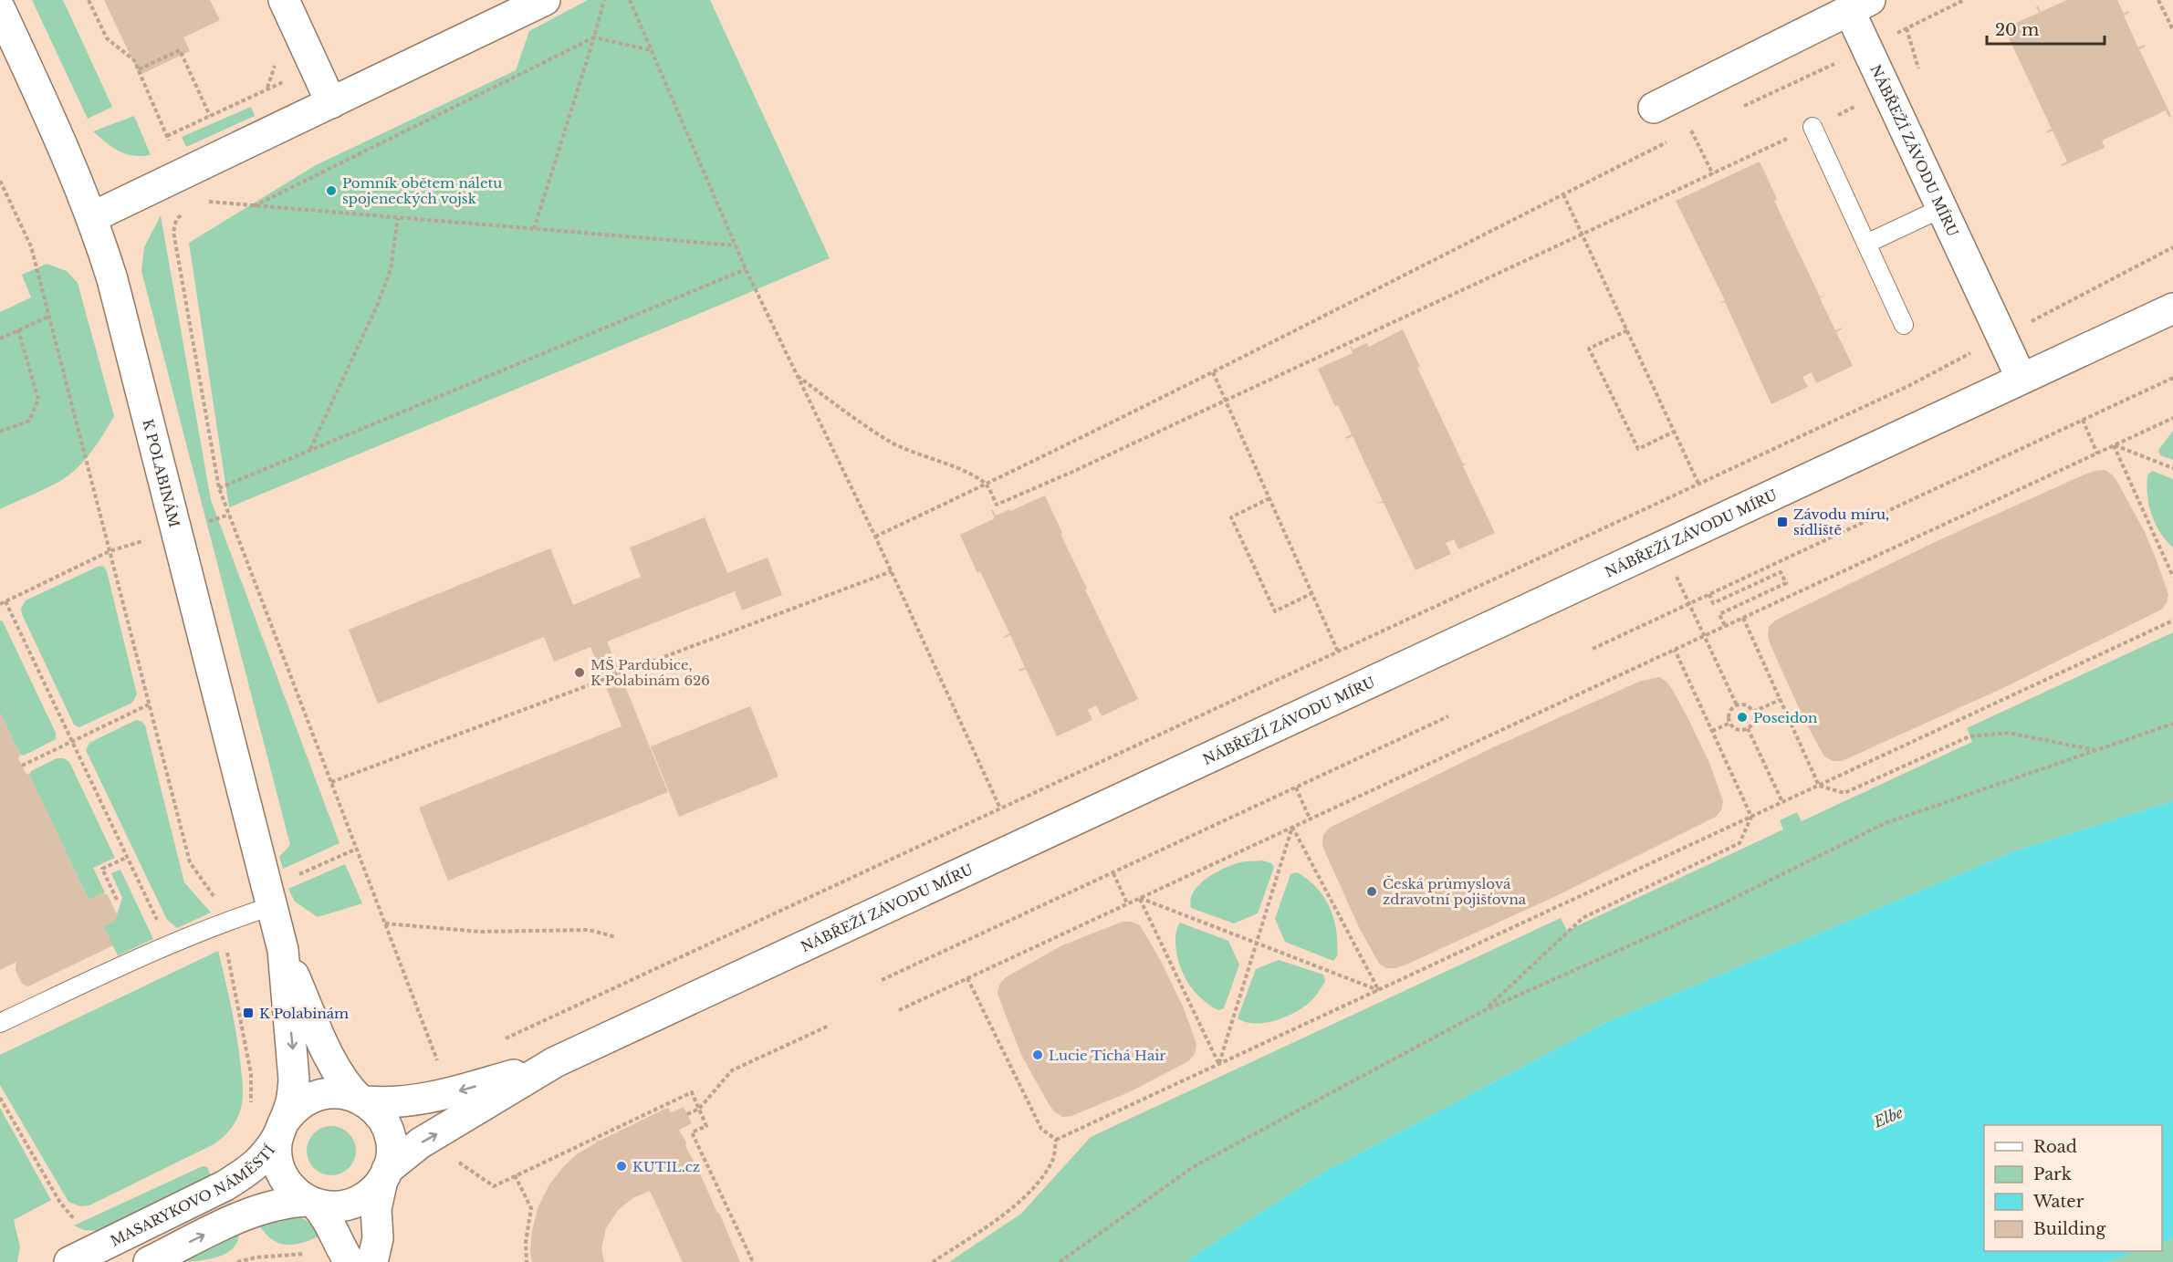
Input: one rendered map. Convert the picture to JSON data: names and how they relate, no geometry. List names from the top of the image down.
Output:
{
  "streets": {
    "street": ["NÁBŘEŽÍ ZÁVODU MÍRU", "K POLABINÁM", "MASARYKOVO NÁMĚSTÍ"]
  },
  "crossings": [
    ["NÁBŘEŽÍ ZÁVODU MÍRU", "K POLABINÁM"],
    ["NÁBŘEŽÍ ZÁVODU MÍRU", "MASARYKOVO NÁMĚSTÍ"],
    ["K POLABINÁM", "MASARYKOVO NÁMĚSTÍ"]
  ],
  "water": ["Elbe"],
  "places": {
    "other": [
      "Pomník obětem náletu spojeneckých vojsk",
      "MŠ Pardubice, K Polabinám 626",
      "Poseidon",
      "Česká průmyslová zdravotní pojišťovna",
      "Lucie Tichá Hair",
      "KUTIL.cz"
    ],
    "transit": ["Závodu míru, sídliště", "K Polabinám"]
  },
  "legend": [
    "Road",
    "Park",
    "Water",
    "Building"
  ],
  "scale_bar": "20 m"
}
